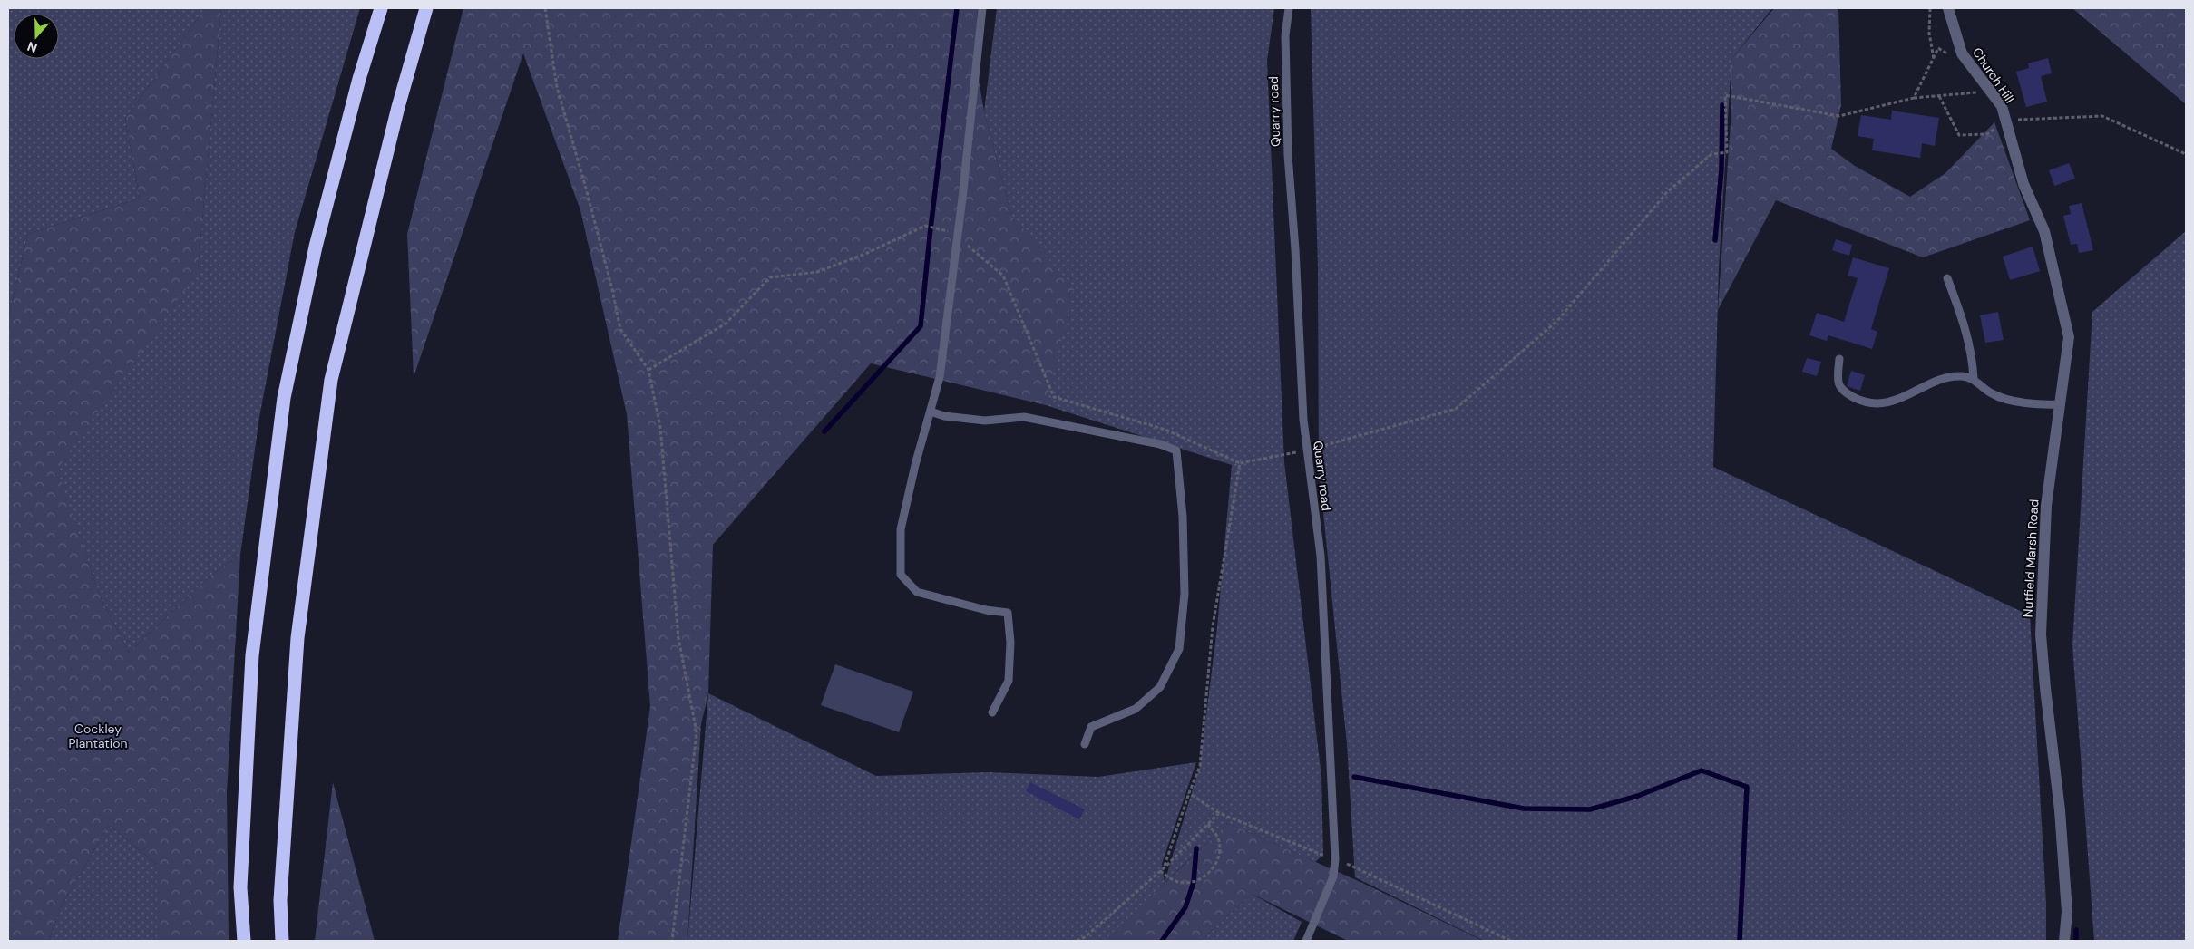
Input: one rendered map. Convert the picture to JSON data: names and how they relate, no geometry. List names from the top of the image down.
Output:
{
  "streets": {
    "street": ["Church Hill", "Nutfield Marsh Road"],
    "lane": ["Quarry road"]
  },
  "crossings": [
    ["Church Hill", "Nutfield Marsh Road"]
  ],
  "parks": ["Cockley Plantation"],
  "north": "bottom"
}
